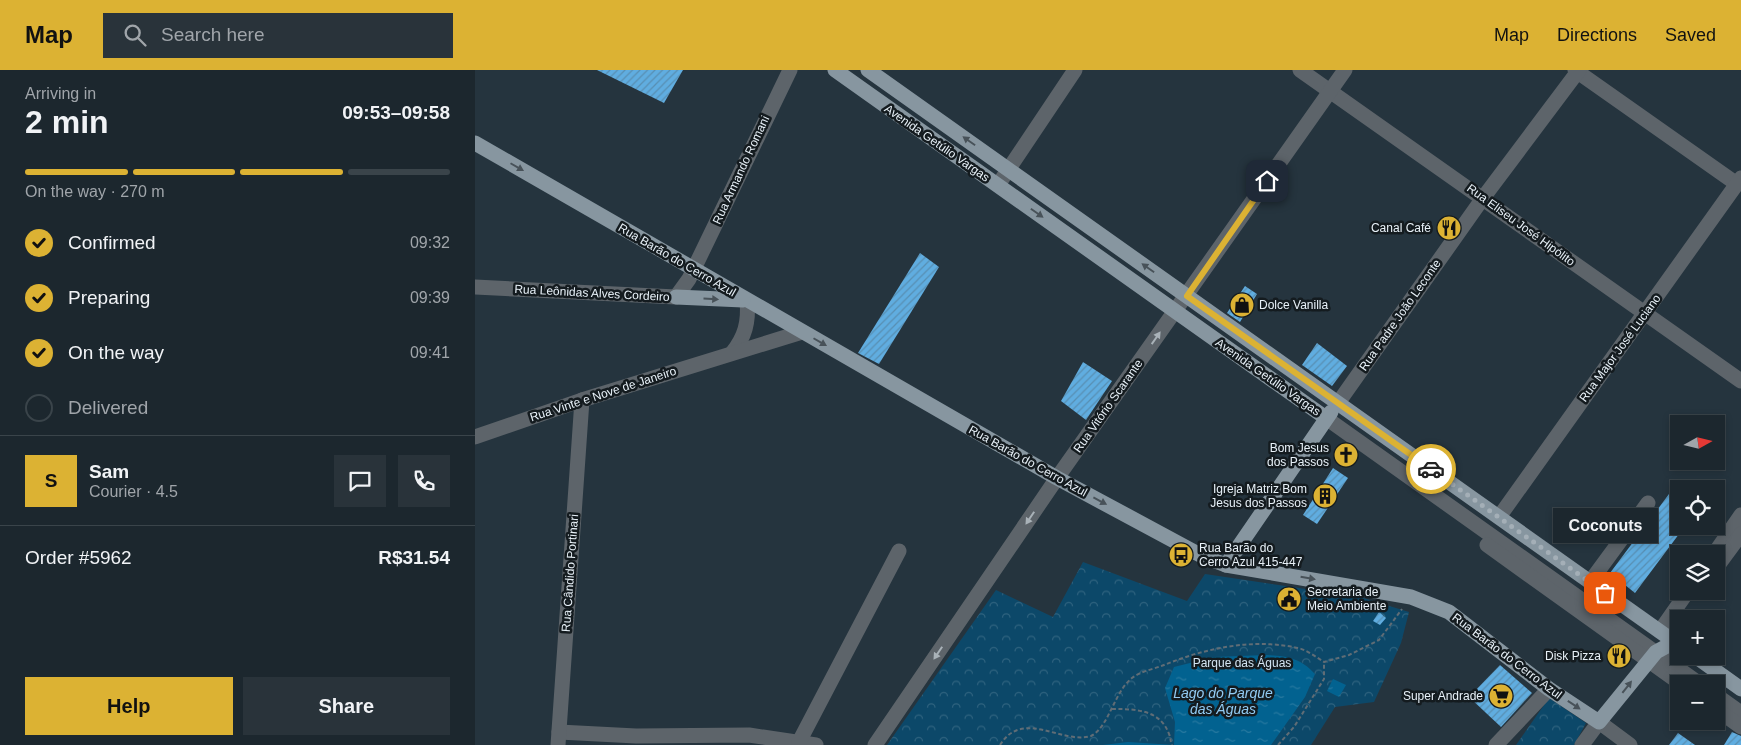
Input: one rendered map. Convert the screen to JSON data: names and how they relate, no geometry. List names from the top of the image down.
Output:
{
  "streets": {
    "main road": ["Avenida Getúlio Vargas", "Rua Barão do Cerro Azul", "Rua Padre João Leconte"],
    "street": [
      "Rua Armando Romani",
      "Rua Eliseu José Hipólito",
      "Rua Leônidas Alves Cordeiro",
      "Rua Major José Luciano",
      "Rua Vinte e Nove de Janeiro",
      "Rua Vitório Scarante",
      "Rua Cândido Portinari"
    ]
  },
  "crossings": [
    ["Avenida Getúlio Vargas", "Rua Padre João Leconte"],
    ["Avenida Getúlio Vargas", "Rua Major José Luciano"],
    ["Avenida Getúlio Vargas", "Rua Vitório Scarante"],
    ["Rua Armando Romani", "Rua Barão do Cerro Azul"],
    ["Rua Armando Romani", "Rua Leônidas Alves Cordeiro"],
    ["Rua Eliseu José Hipólito", "Rua Padre João Leconte"],
    ["Rua Eliseu José Hipólito", "Rua Major José Luciano"],
    ["Rua Eliseu José Hipólito", "Rua Vitório Scarante"],
    ["Rua Barão do Cerro Azul", "Rua Leônidas Alves Cordeiro"],
    ["Rua Barão do Cerro Azul", "Rua Padre João Leconte"],
    ["Rua Barão do Cerro Azul", "Rua Vinte e Nove de Janeiro"],
    ["Rua Barão do Cerro Azul", "Rua Vitório Scarante"],
    ["Rua Vinte e Nove de Janeiro", "Rua Cândido Portinari"]
  ],
  "one_way": ["Rua Barão do Cerro Azul"],
  "water": ["Lago do Parque das Águas"],
  "parks": ["Parque das Águas"],
  "places": {
    "restaurant": ["Canal Café", "Disk Pizza"],
    "shop": ["Dolce Vanilla"],
    "church": ["Bom Jesus dos Passos"],
    "building": ["Igreja Matriz Bom Jesus dos Passos"],
    "bus stop": ["Rua Barão do Cerro Azul 415-447"],
    "other": ["Coconuts"],
    "public building": ["Secretaria de Meio Ambiente"],
    "supermarket": ["Super Andrade"]
  },
  "north": "right",
  "page": {
    "header": "Map",
    "search": "Search here",
    "nav": ["Map", "Directions", "Saved"],
    "heading": ["2 min", "Arriving in", "09:53–09:58"],
    "panel": [
      "Sam",
      "Courier · 4.5",
      "Order #5962",
      "R$31.54"
    ],
    "bar": "On the way · 270 m",
    "list": [
      ["Confirmed", "09:32"],
      ["Preparing", "09:39"],
      ["On the way", "09:41"],
      "Delivered"
    ],
    "map_buttons": ["+", "−"],
    "round": "S",
    "bubble": "Coconuts",
    "buttons": ["Help", "Share"]
  }
}
